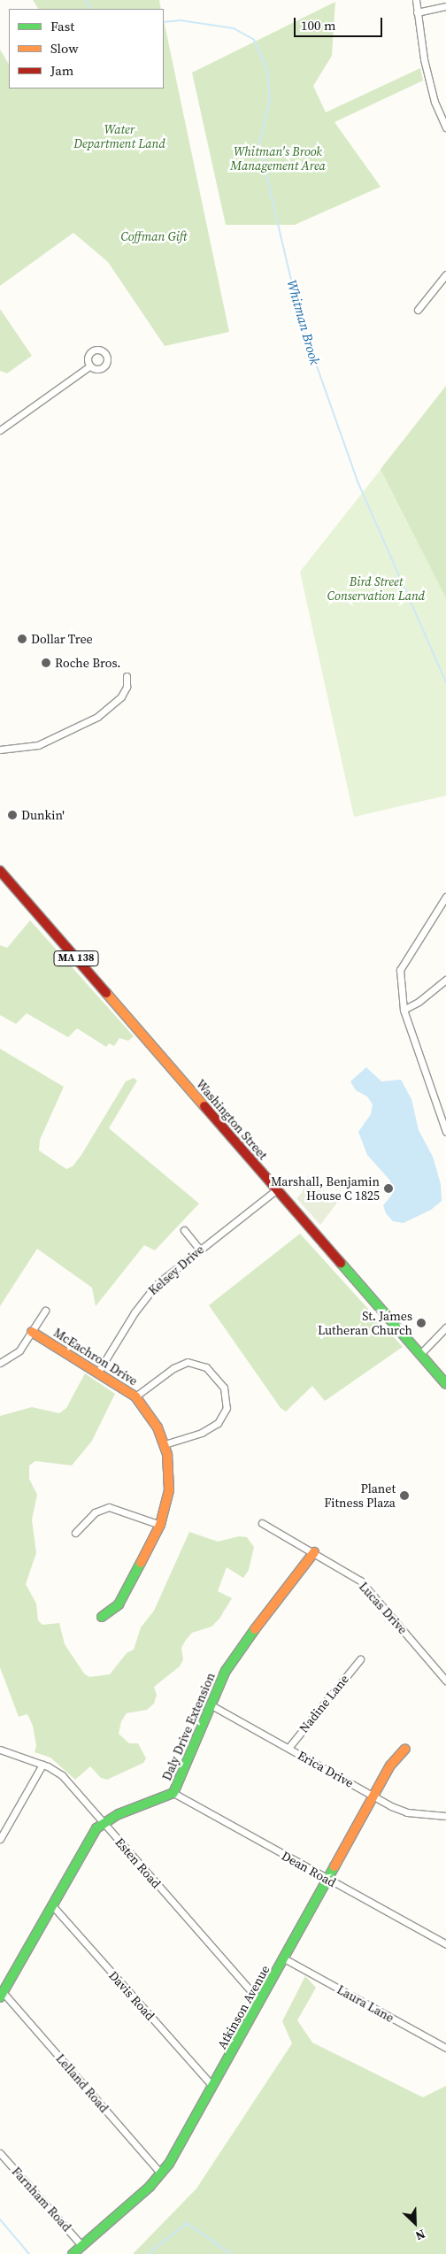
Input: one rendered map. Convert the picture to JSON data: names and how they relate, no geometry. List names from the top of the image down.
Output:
{
  "streets": {
    "street": [
      "MA 138",
      "Washington Street",
      "Kelsey Drive",
      "McEachron Drive",
      "Lucas Drive",
      "Nadine Lane",
      "Daly Drive Extension",
      "Erica Drive",
      "Esten Road",
      "Dean Road",
      "Davis Road",
      "Laura Lane",
      "Atkinson Avenue",
      "Lelland Road",
      "Farnham Road"
    ]
  },
  "crossings": [
    ["Washington Street", "Kelsey Drive"],
    ["Kelsey Drive", "McEachron Drive"],
    ["Lucas Drive", "Daly Drive Extension"],
    ["Nadine Lane", "Erica Drive"],
    ["Daly Drive Extension", "Erica Drive"],
    ["Daly Drive Extension", "Esten Road"],
    ["Daly Drive Extension", "Dean Road"],
    ["Daly Drive Extension", "Davis Road"],
    ["Daly Drive Extension", "Lelland Road"],
    ["Erica Drive", "Atkinson Avenue"],
    ["Esten Road", "Atkinson Avenue"],
    ["Dean Road", "Atkinson Avenue"],
    ["Davis Road", "Atkinson Avenue"],
    ["Laura Lane", "Atkinson Avenue"],
    ["Atkinson Avenue", "Lelland Road"],
    ["Atkinson Avenue", "Farnham Road"]
  ],
  "water": ["Whitman Brook"],
  "parks": [
    "Water Department Land",
    "Whitman's Brook Management Area",
    "Coffman Gift",
    "Bird Street Conservation Land"
  ],
  "places": [
    "Dollar Tree",
    "Roche Bros.",
    "Dunkin'",
    "Marshall, Benjamin House C 1825",
    "St. James Lutheran Church",
    "Planet Fitness Plaza"
  ],
  "legend": ["Fast", "Slow", "Jam"],
  "scale_bar": "100 m",
  "north": "bottom right"
}
